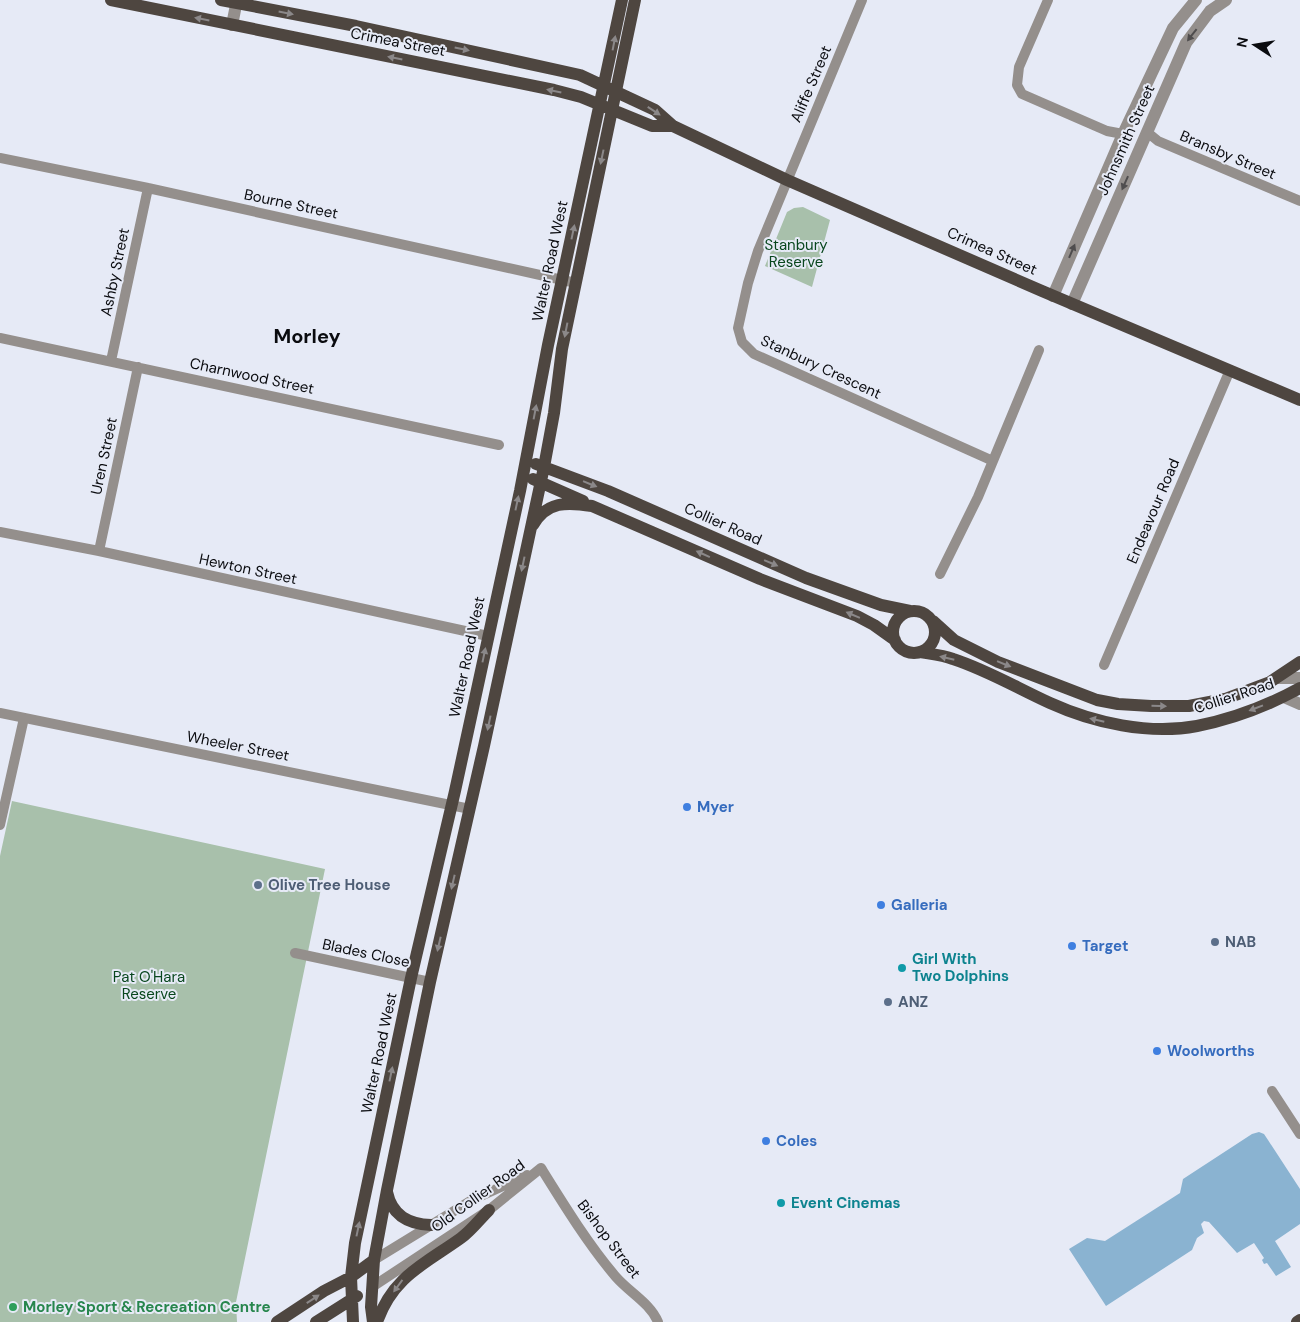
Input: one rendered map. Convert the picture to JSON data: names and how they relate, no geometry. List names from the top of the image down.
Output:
{
  "streets": {
    "main road": ["Crimea Street", "Walter Road West", "Collier Road"],
    "street": [
      "Aliffe Street",
      "Johnsmith Street",
      "Bransby Street",
      "Bourne Street",
      "Ashby Street",
      "Stanbury Crescent",
      "Charnwood Street",
      "Uren Street",
      "Endeavour Road",
      "Hewton Street",
      "Wheeler Street",
      "Blades Close",
      "Old Collier Road",
      "Bishop Street"
    ]
  },
  "crossings": [
    ["Crimea Street", "Aliffe Street"],
    ["Crimea Street", "Johnsmith Street"],
    ["Crimea Street", "Walter Road West"],
    ["Crimea Street", "Stanbury Crescent"],
    ["Crimea Street", "Endeavour Road"],
    ["Aliffe Street", "Stanbury Crescent"],
    ["Johnsmith Street", "Bransby Street"],
    ["Bourne Street", "Walter Road West"],
    ["Bourne Street", "Ashby Street"],
    ["Walter Road West", "Collier Road"],
    ["Walter Road West", "Hewton Street"],
    ["Walter Road West", "Wheeler Street"],
    ["Walter Road West", "Blades Close"],
    ["Walter Road West", "Old Collier Road"],
    ["Ashby Street", "Charnwood Street"],
    ["Charnwood Street", "Uren Street"],
    ["Uren Street", "Hewton Street"],
    ["Old Collier Road", "Bishop Street"]
  ],
  "districts": ["Morley"],
  "parks": ["Stanbury Reserve", "Pat O'Hara Reserve"],
  "places": [
    "Myer",
    "Olive Tree House",
    "Galleria",
    "NAB",
    "Target",
    "Girl With Two Dolphins",
    "ANZ",
    "Woolworths",
    "Coles",
    "Event Cinemas",
    "Morley Sport & Recreation Centre"
  ],
  "north": "left"
}
